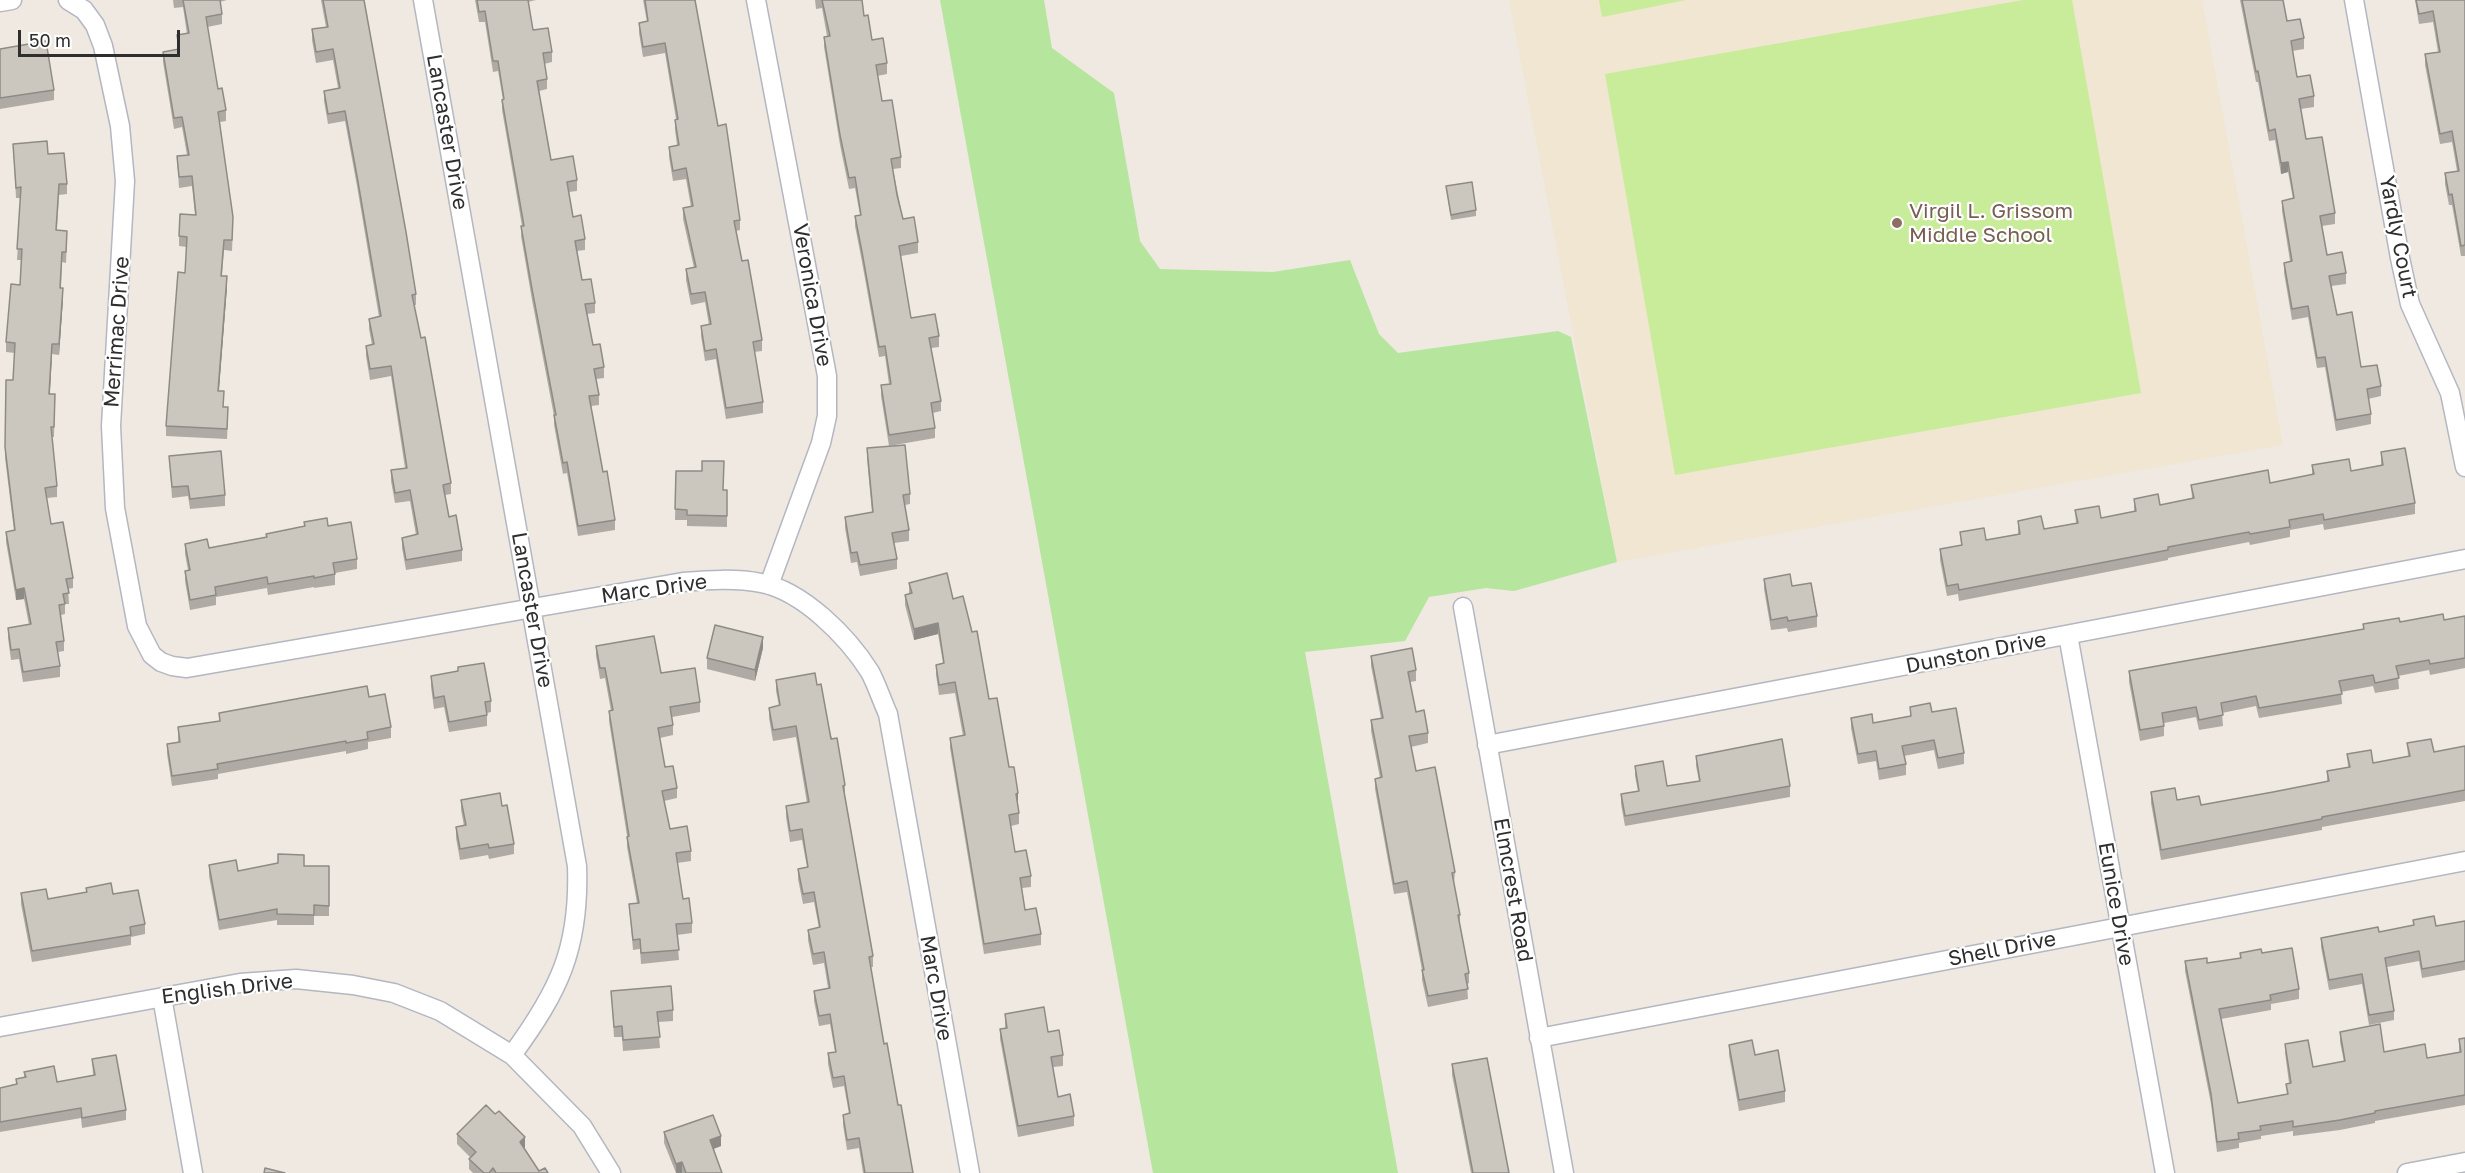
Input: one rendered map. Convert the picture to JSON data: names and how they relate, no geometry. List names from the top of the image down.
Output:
{
  "streets": {
    "street": [
      "Lancaster Drive",
      "Yardly Court",
      "Veronica Drive",
      "Merrimac Drive",
      "Marc Drive",
      "Dunston Drive",
      "Elmcrest Road",
      "Eunice Drive",
      "Shell Drive",
      "English Drive"
    ]
  },
  "crossings": [
    ["Lancaster Drive", "Marc Drive"],
    ["Lancaster Drive", "English Drive"],
    ["Veronica Drive", "Marc Drive"],
    ["Merrimac Drive", "Marc Drive"],
    ["Dunston Drive", "Elmcrest Road"],
    ["Dunston Drive", "Eunice Drive"],
    ["Elmcrest Road", "Shell Drive"],
    ["Eunice Drive", "Shell Drive"]
  ],
  "places": ["Virgil L. Grissom Middle School"],
  "scale_bar": "50 m"
}
